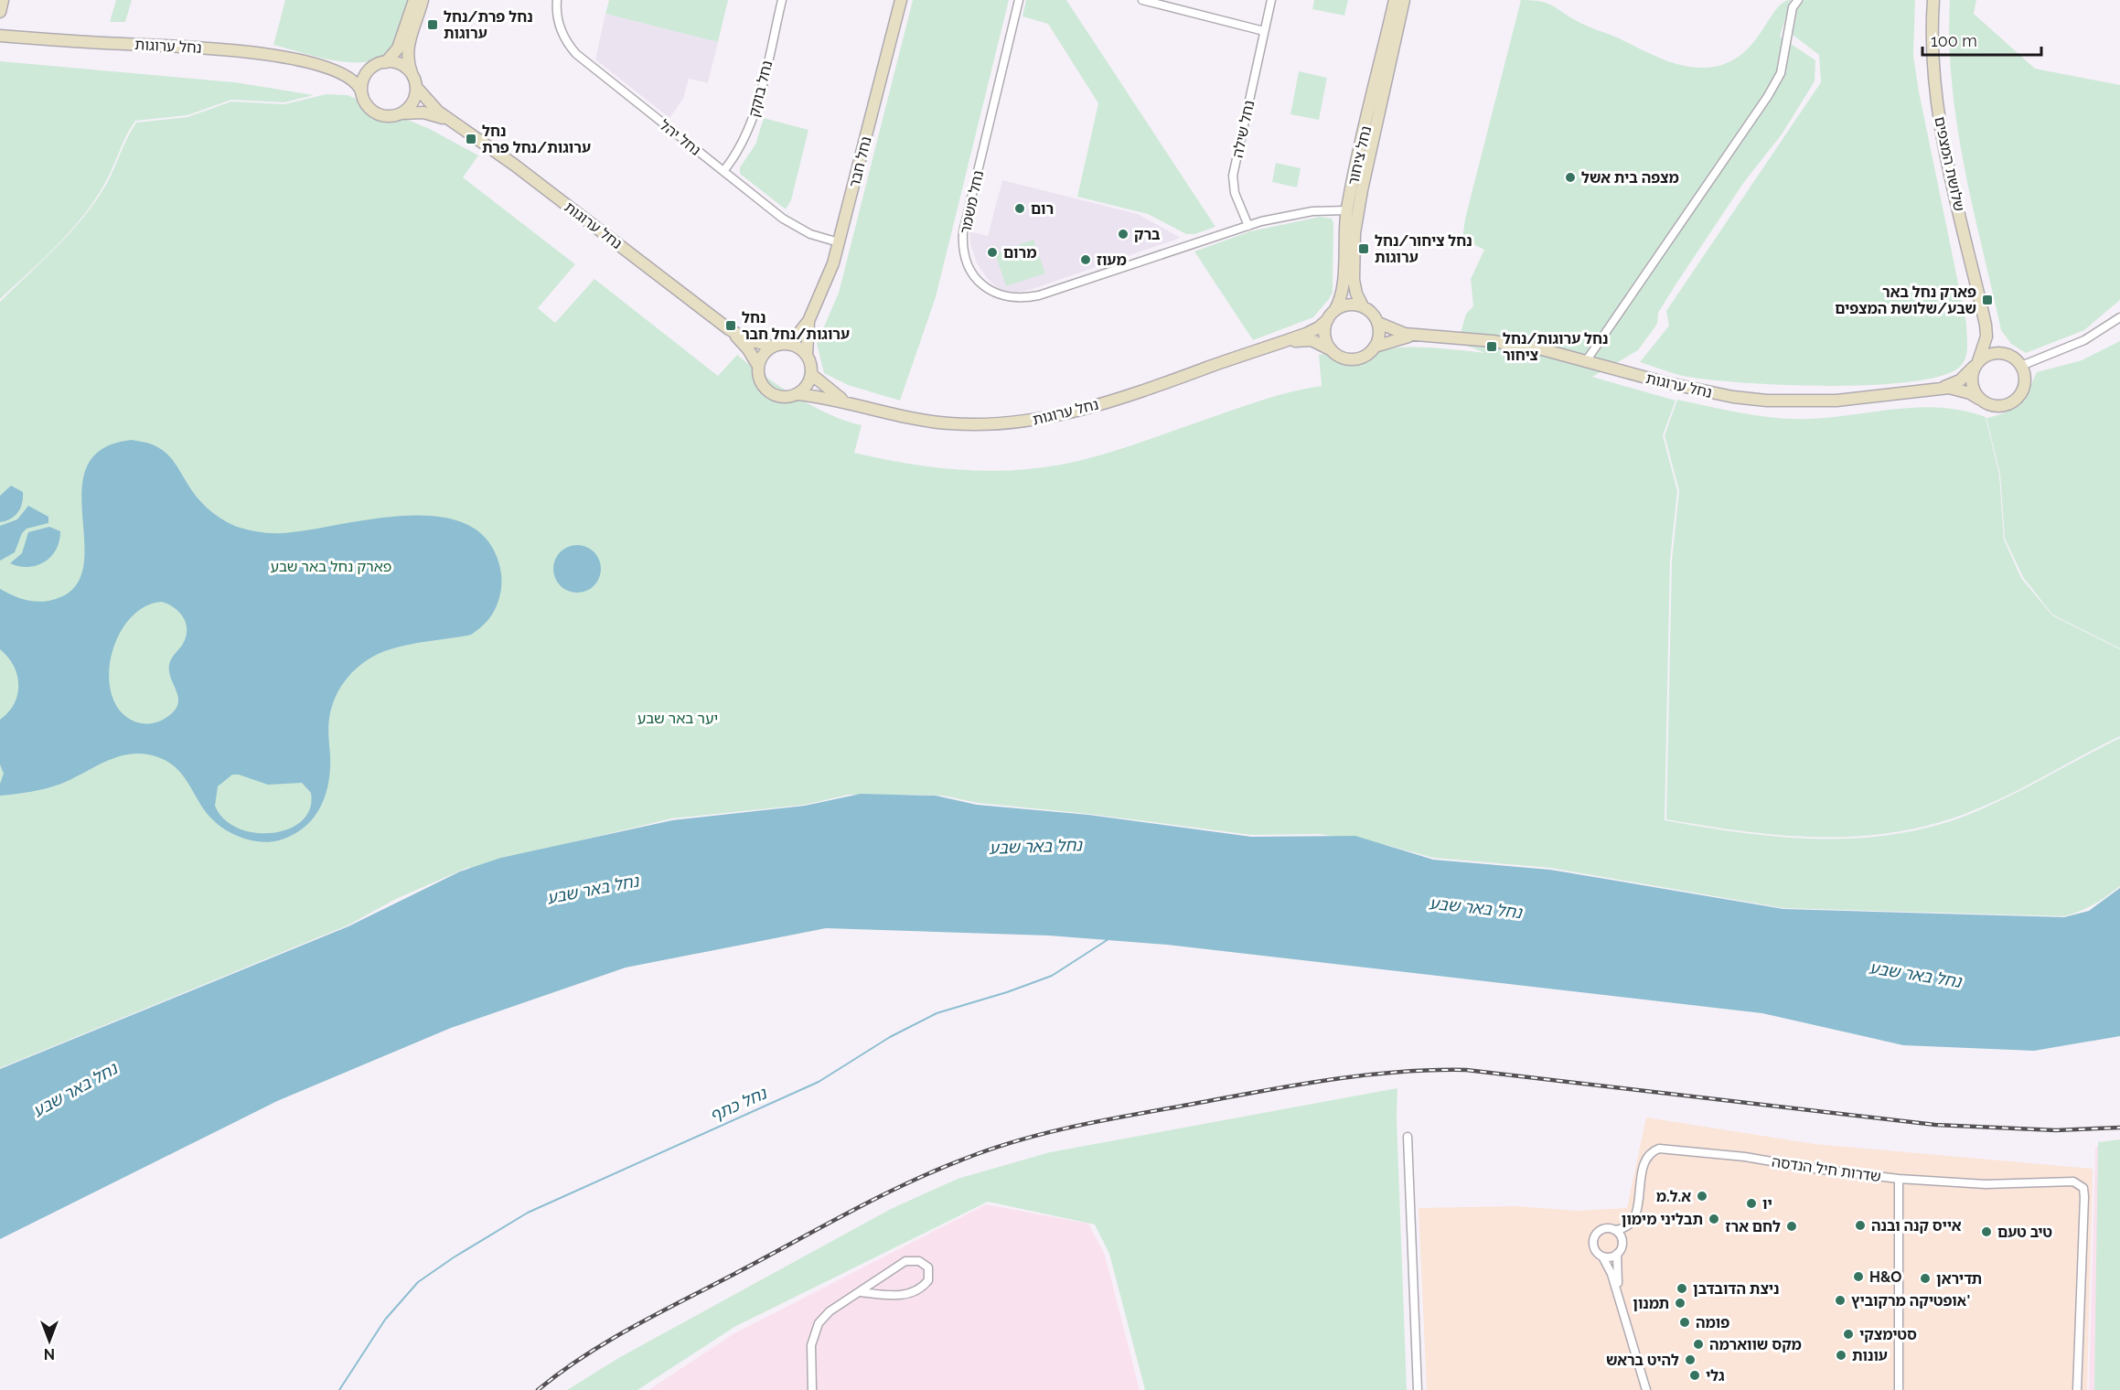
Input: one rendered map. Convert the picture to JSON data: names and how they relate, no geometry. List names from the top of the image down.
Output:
{
  "streets": {
    "street": [
      "נחל ערוגות",
      "נחל בוקק",
      "נחל שילה",
      "נחל יהל",
      "נחל ציחור",
      "נחל חבר",
      "שלושת המצפים",
      "נחל משמר",
      "שדרות חיל הנדסה"
    ]
  },
  "crossings": [
    ["נחל ערוגות", "נחל ציחור"],
    ["נחל ערוגות", "נחל חבר"],
    ["נחל ערוגות", "שלושת המצפים"],
    ["נחל בוקק", "נחל יהל"],
    ["נחל שילה", "נחל משמר"],
    ["נחל יהל", "נחל חבר"],
    ["נחל ציחור", "נחל משמר"]
  ],
  "water": ["נחל באר שבע", "נחל כתף"],
  "parks": ["פארק נחל באר שבע", "יער באר שבע"],
  "places": {
    "transit": [
      "נחל פרת/נחל ערוגות",
      "נחל ערוגות/נחל פרת",
      "נחל ציחור/נחל ערוגות",
      "פארק נחל באר שבע/שלושת המצפים",
      "נחל ערוגות/נחל חבר",
      "נחל ערוגות/נחל ציחור"
    ],
    "other": [
      "מצפה בית אשל",
      "רום",
      "ברק",
      "מרום",
      "מעוז",
      "א.ל.מ",
      "יו",
      "תבליני מימון",
      "אייס קנה ובנה",
      "לחם ארז",
      "טיב טעם",
      "H&O",
      "תדיראן",
      "ניצת הדובדבן",
      "אופטיקה מרקוביץ'",
      "תמנון",
      "פומה",
      "סטימצקי",
      "מקס שווארמה",
      "עונות",
      "להיט בראש",
      "גלי"
    ]
  },
  "scale_bar": "100 m",
  "north": "bottom"
}
